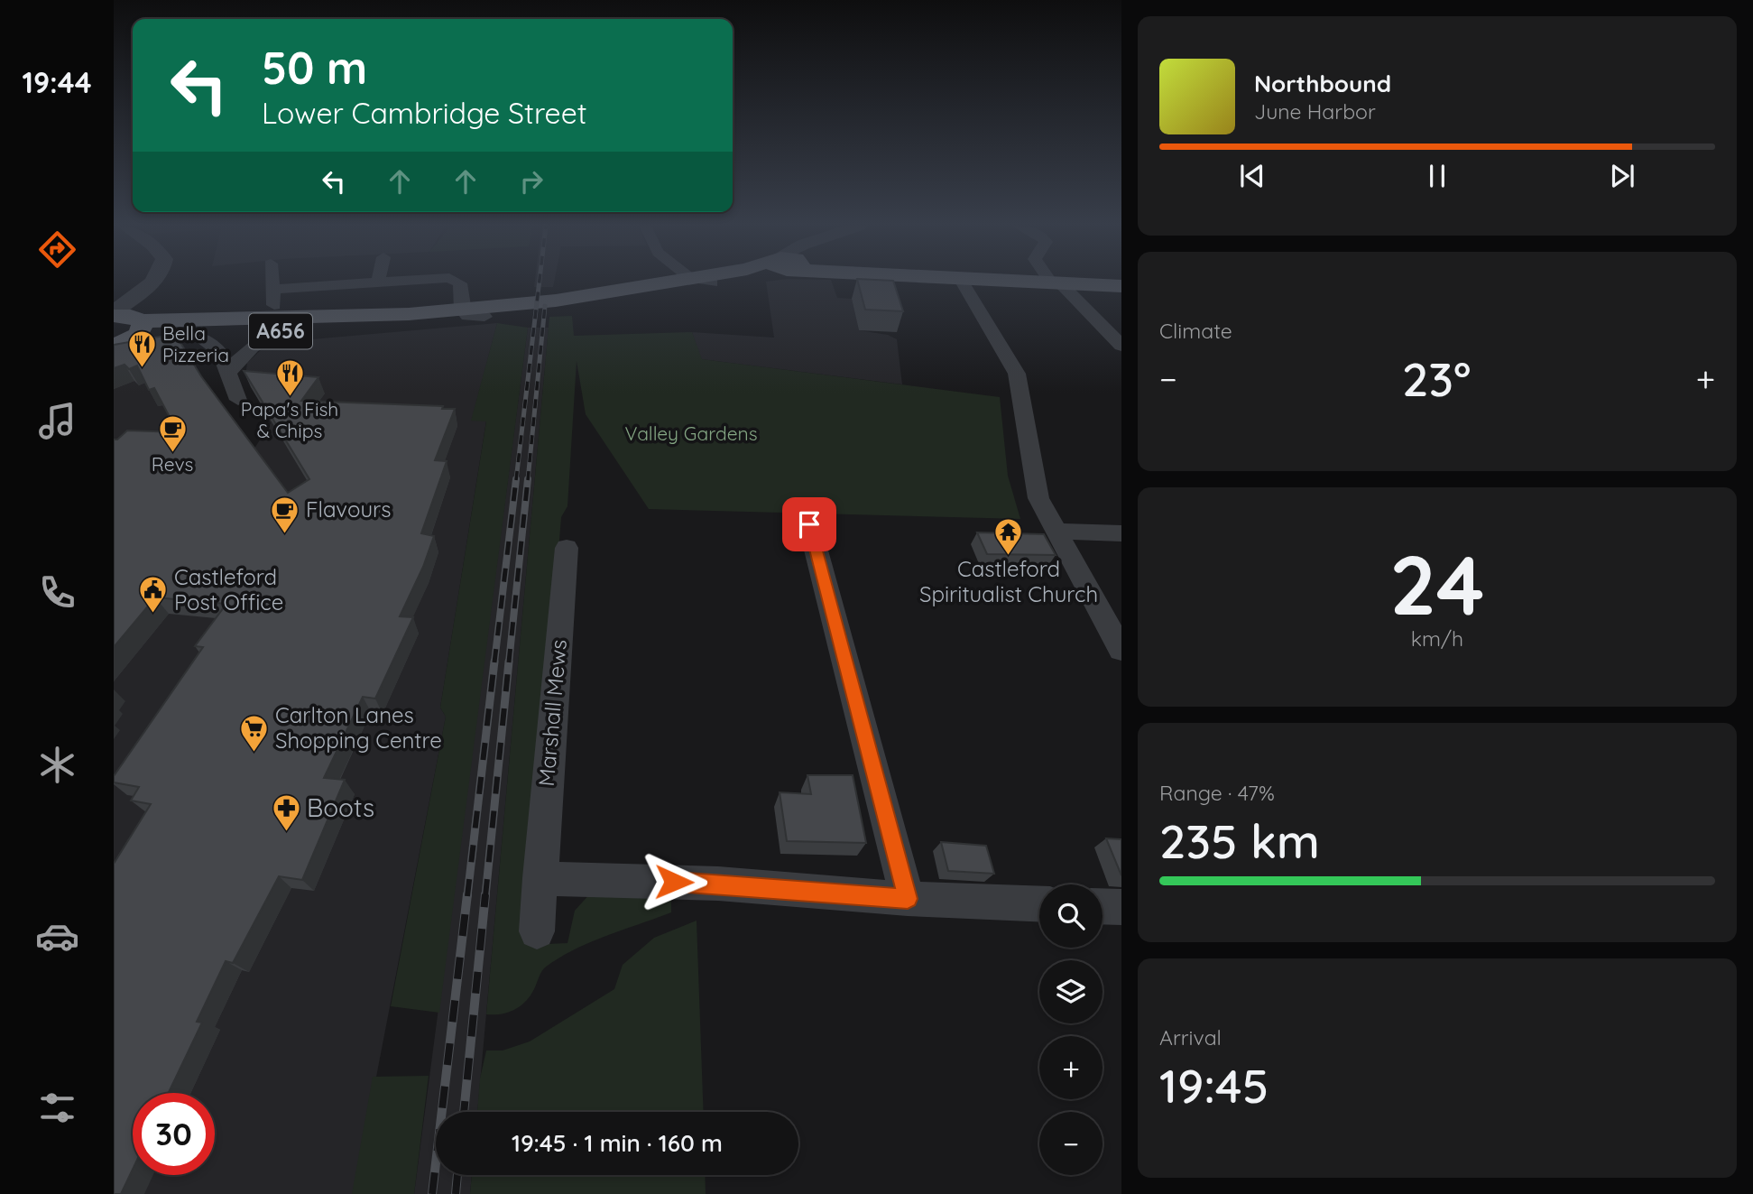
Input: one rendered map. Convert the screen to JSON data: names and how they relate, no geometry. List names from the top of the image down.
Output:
{
  "streets": {
    "main road": ["A656"],
    "street": ["Marshall Mews"]
  },
  "parks": ["Valley Gardens"],
  "places": {
    "restaurant": ["Bella Pizzeria", "Papa's Fish & Chips"],
    "cafe": ["Revs", "Flavours"],
    "temple": ["Castleford Spiritualist Church"],
    "public building": ["Castleford Post Office"],
    "supermarket": ["Carlton Lanes Shopping Centre"],
    "pharmacy": ["Boots"]
  },
  "page": {
    "tabs": "19:44",
    "turn": ["50 m", "Lower Cambridge Street"],
    "song": ["Northbound", "June Harbor"],
    "tile": [
      "Climate",
      ["24", "km/h"],
      ["Range · 47%", "235 km"],
      ["Arrival", "19:45"]
    ],
    "heat": ["−", "23°", "+"],
    "map_buttons": ["+", "−"],
    "limit": "30",
    "trip": "19:45 · 1 min · 160 m"
  }
}
